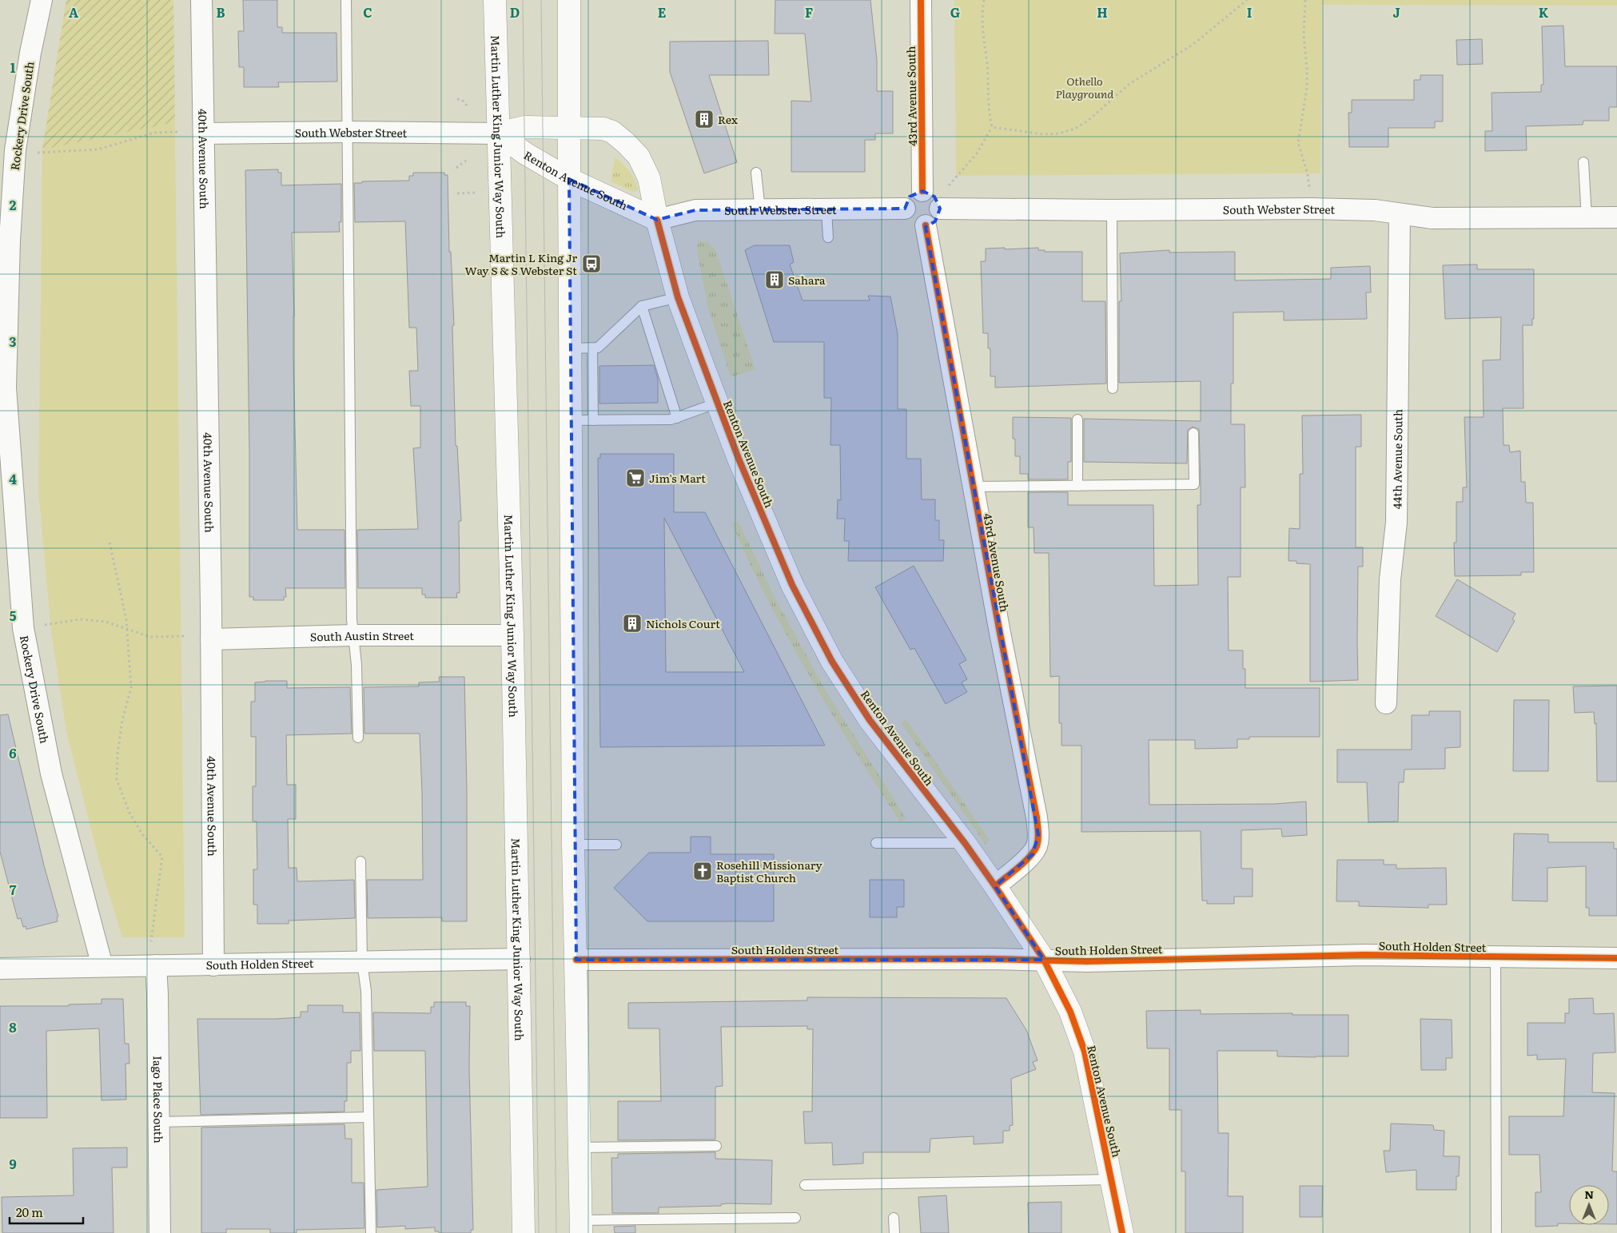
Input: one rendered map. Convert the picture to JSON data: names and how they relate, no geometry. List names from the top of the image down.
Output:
{
  "streets": {
    "main road": ["Martin Luther King Junior Way South", "Renton Avenue South"],
    "street": [
      "43rd Avenue South",
      "Rockery Drive South",
      "South Webster Street",
      "40th Avenue South",
      "44th Avenue South",
      "South Austin Street",
      "South Holden Street",
      "Iago Place South"
    ]
  },
  "crossings": [
    ["43rd Avenue South", "South Webster Street"],
    ["43rd Avenue South", "Renton Avenue South"],
    ["Rockery Drive South", "South Holden Street"],
    ["South Webster Street", "Martin Luther King Junior Way South"],
    ["South Webster Street", "40th Avenue South"],
    ["South Webster Street", "Renton Avenue South"],
    ["South Webster Street", "44th Avenue South"],
    ["Martin Luther King Junior Way South", "Renton Avenue South"],
    ["Martin Luther King Junior Way South", "South Austin Street"],
    ["Martin Luther King Junior Way South", "South Holden Street"],
    ["40th Avenue South", "South Austin Street"],
    ["40th Avenue South", "South Holden Street"],
    ["Renton Avenue South", "South Holden Street"],
    ["South Holden Street", "Iago Place South"]
  ],
  "parks": ["Othello Playground"],
  "places": {
    "building": ["Rex", "Sahara", "Nichols Court"],
    "bus stop": ["Martin L King Jr Way S & S Webster St"],
    "supermarket": ["Jim's Mart"],
    "church": ["Rosehill Missionary Baptist Church"]
  },
  "scale_bar": "20 m",
  "north": "top",
  "grid": {
    "columns": [
      "A",
      "B",
      "C",
      "D",
      "E",
      "F",
      "G",
      "H",
      "I",
      "J",
      "K"
    ],
    "rows": [
      "1",
      "2",
      "3",
      "4",
      "5",
      "6",
      "7",
      "8",
      "9"
    ]
  }
}
